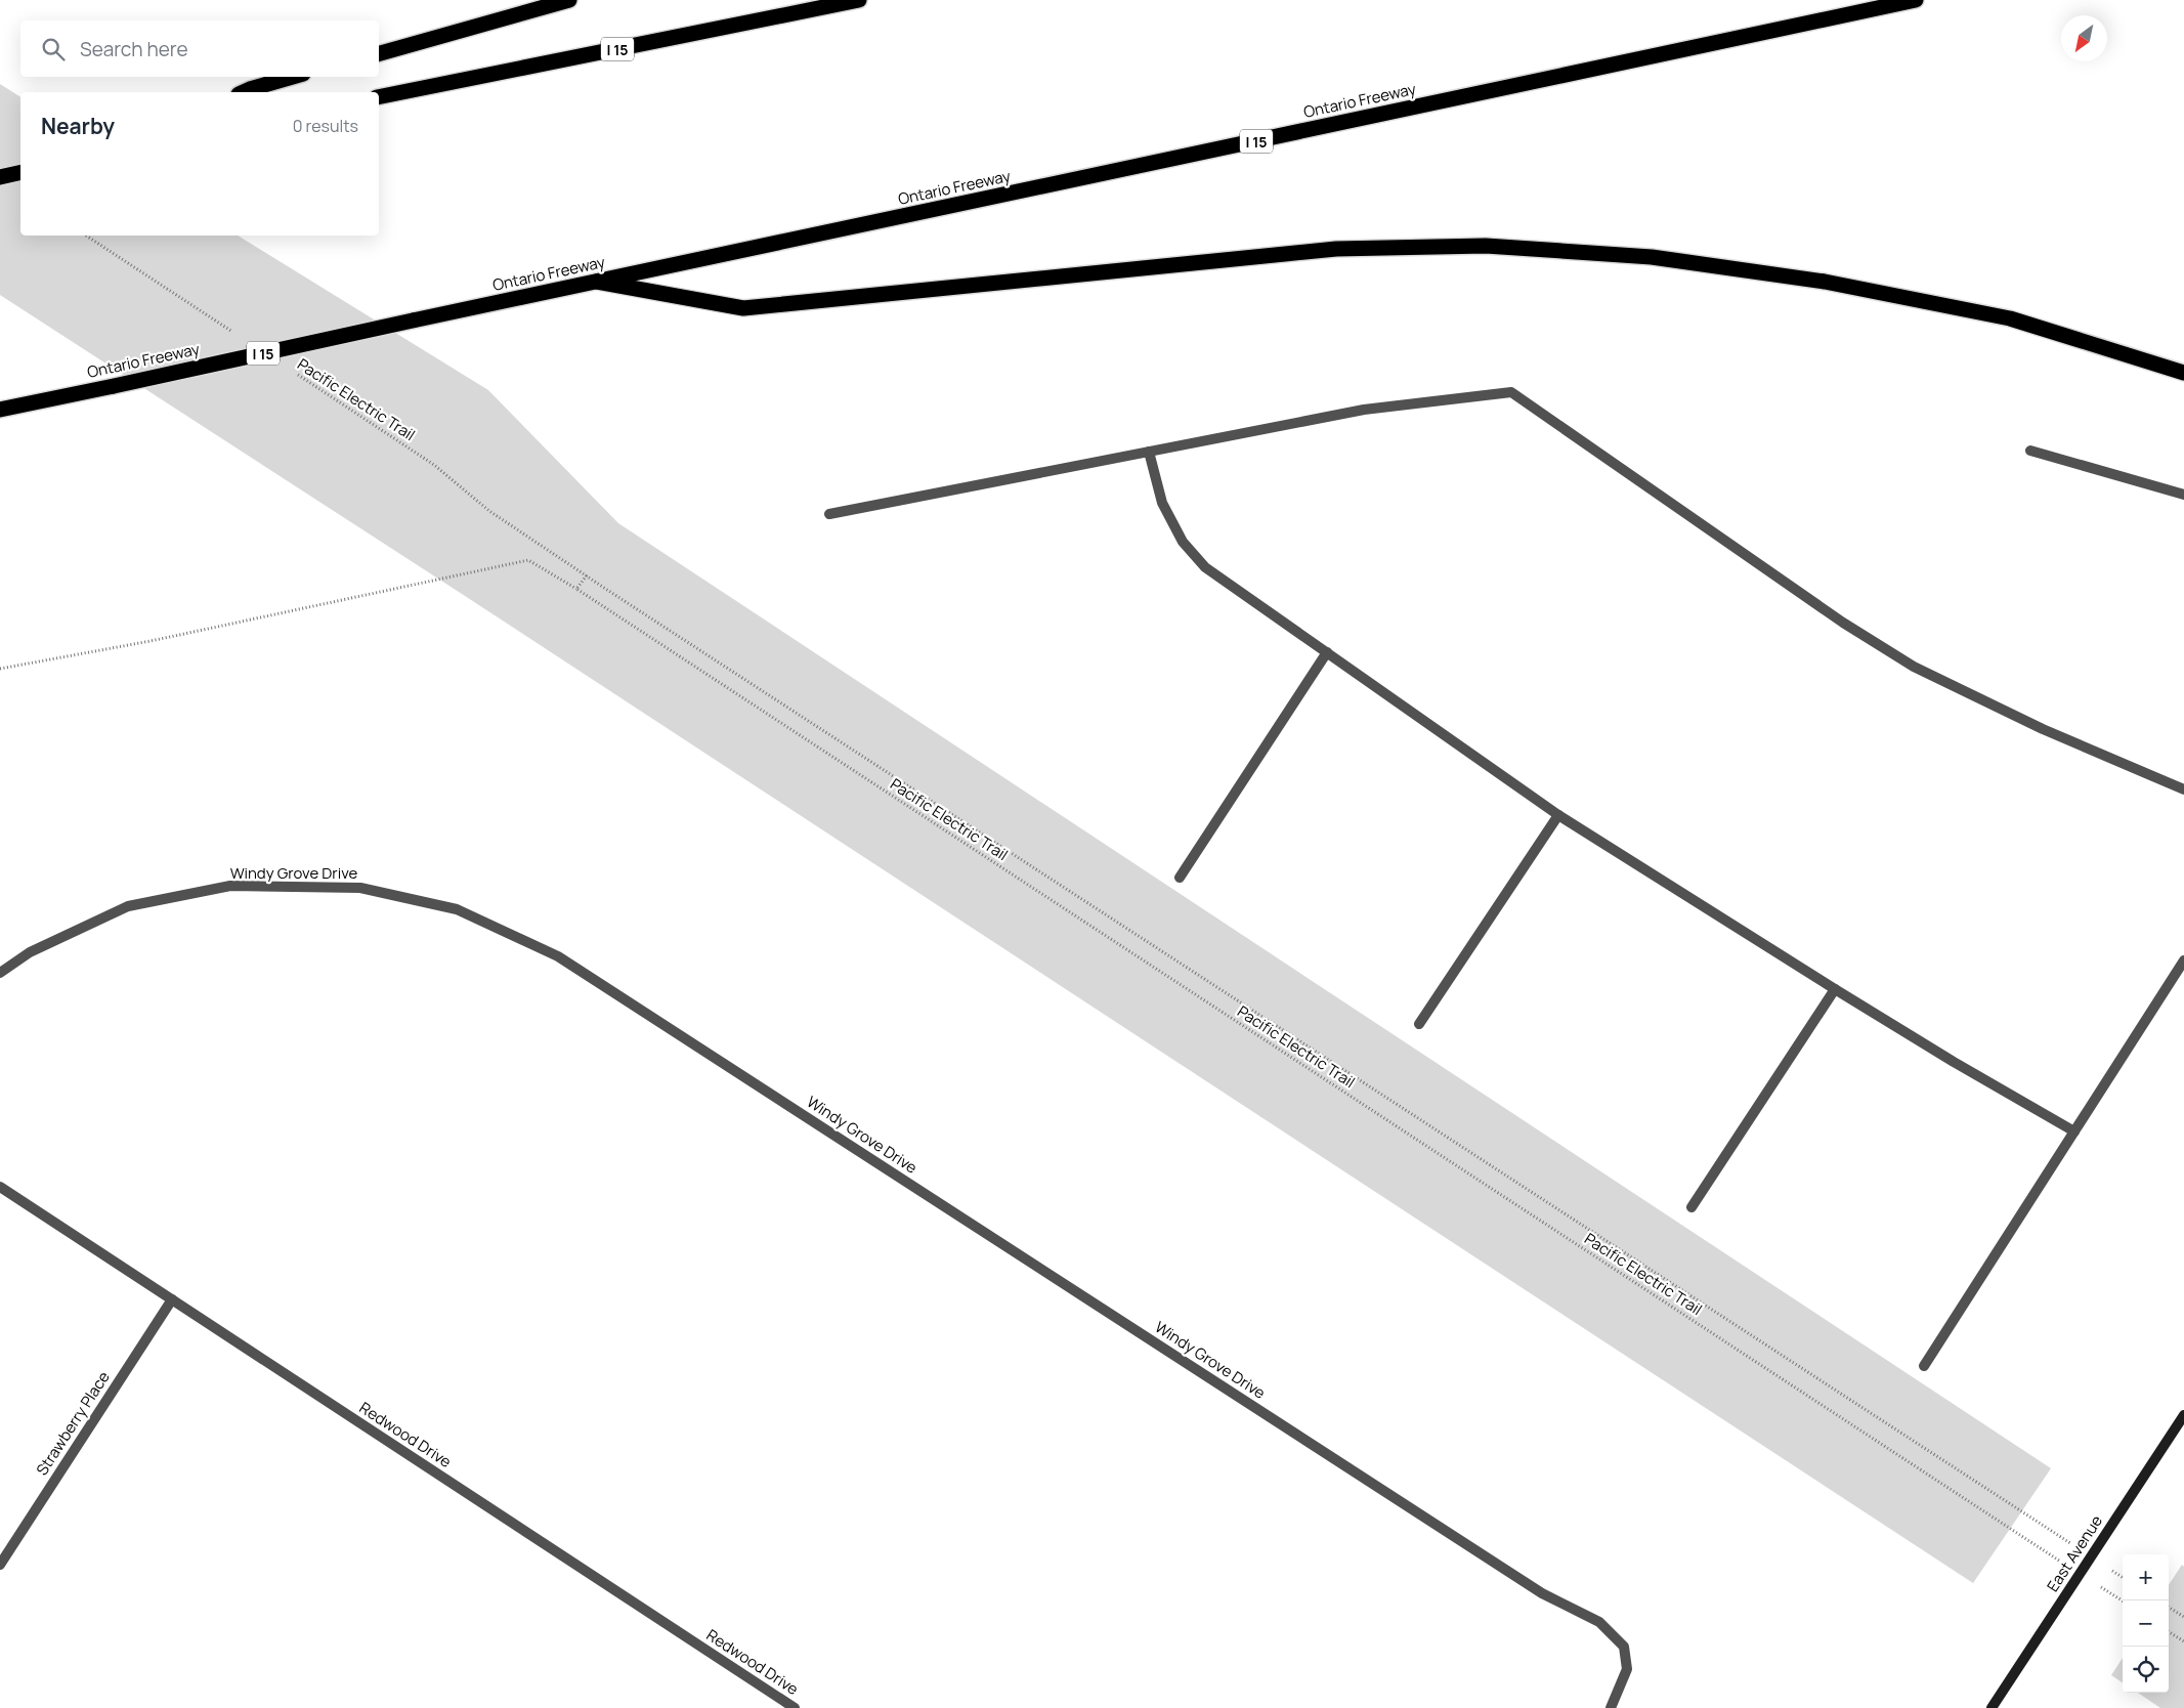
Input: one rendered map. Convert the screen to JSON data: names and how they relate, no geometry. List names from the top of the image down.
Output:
{
  "streets": {
    "highway": ["I 15", "Ontario Freeway"],
    "main road": ["East Avenue"],
    "street": ["Windy Grove Drive", "Strawberry Place", "Redwood Drive"],
    "path": ["Pacific Electric Trail"]
  },
  "crossings": [
    ["Strawberry Place", "Redwood Drive"]
  ],
  "north": "bottom left",
  "page": {
    "search": "Search here",
    "heading": ["Nearby", "0 results"],
    "map_buttons": ["+", "−"]
  }
}
